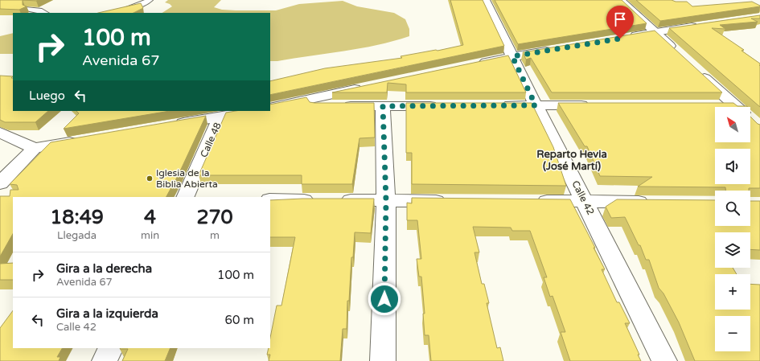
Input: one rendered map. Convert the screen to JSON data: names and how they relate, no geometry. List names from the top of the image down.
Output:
{
  "streets": {
    "street": ["Calle 48", "Calle 42"]
  },
  "districts": ["Reparto Hevia (José Martí)"],
  "places": ["Iglesia de la Biblia Abierta"],
  "north": "top left",
  "page": {
    "turn": ["100 m", "Avenida 67"],
    "then": "Luego",
    "map_buttons": ["+", "−"],
    "eta": [
      "18:49",
      "Llegada",
      "4",
      "min",
      "270",
      "m"
    ],
    "list": [
      {
        "name": "Gira a la derecha",
        "note": "Avenida 67",
        "value": "100 m"
      },
      {
        "name": "Gira a la izquierda",
        "note": "Calle 42",
        "value": "60 m"
      }
    ]
  }
}
